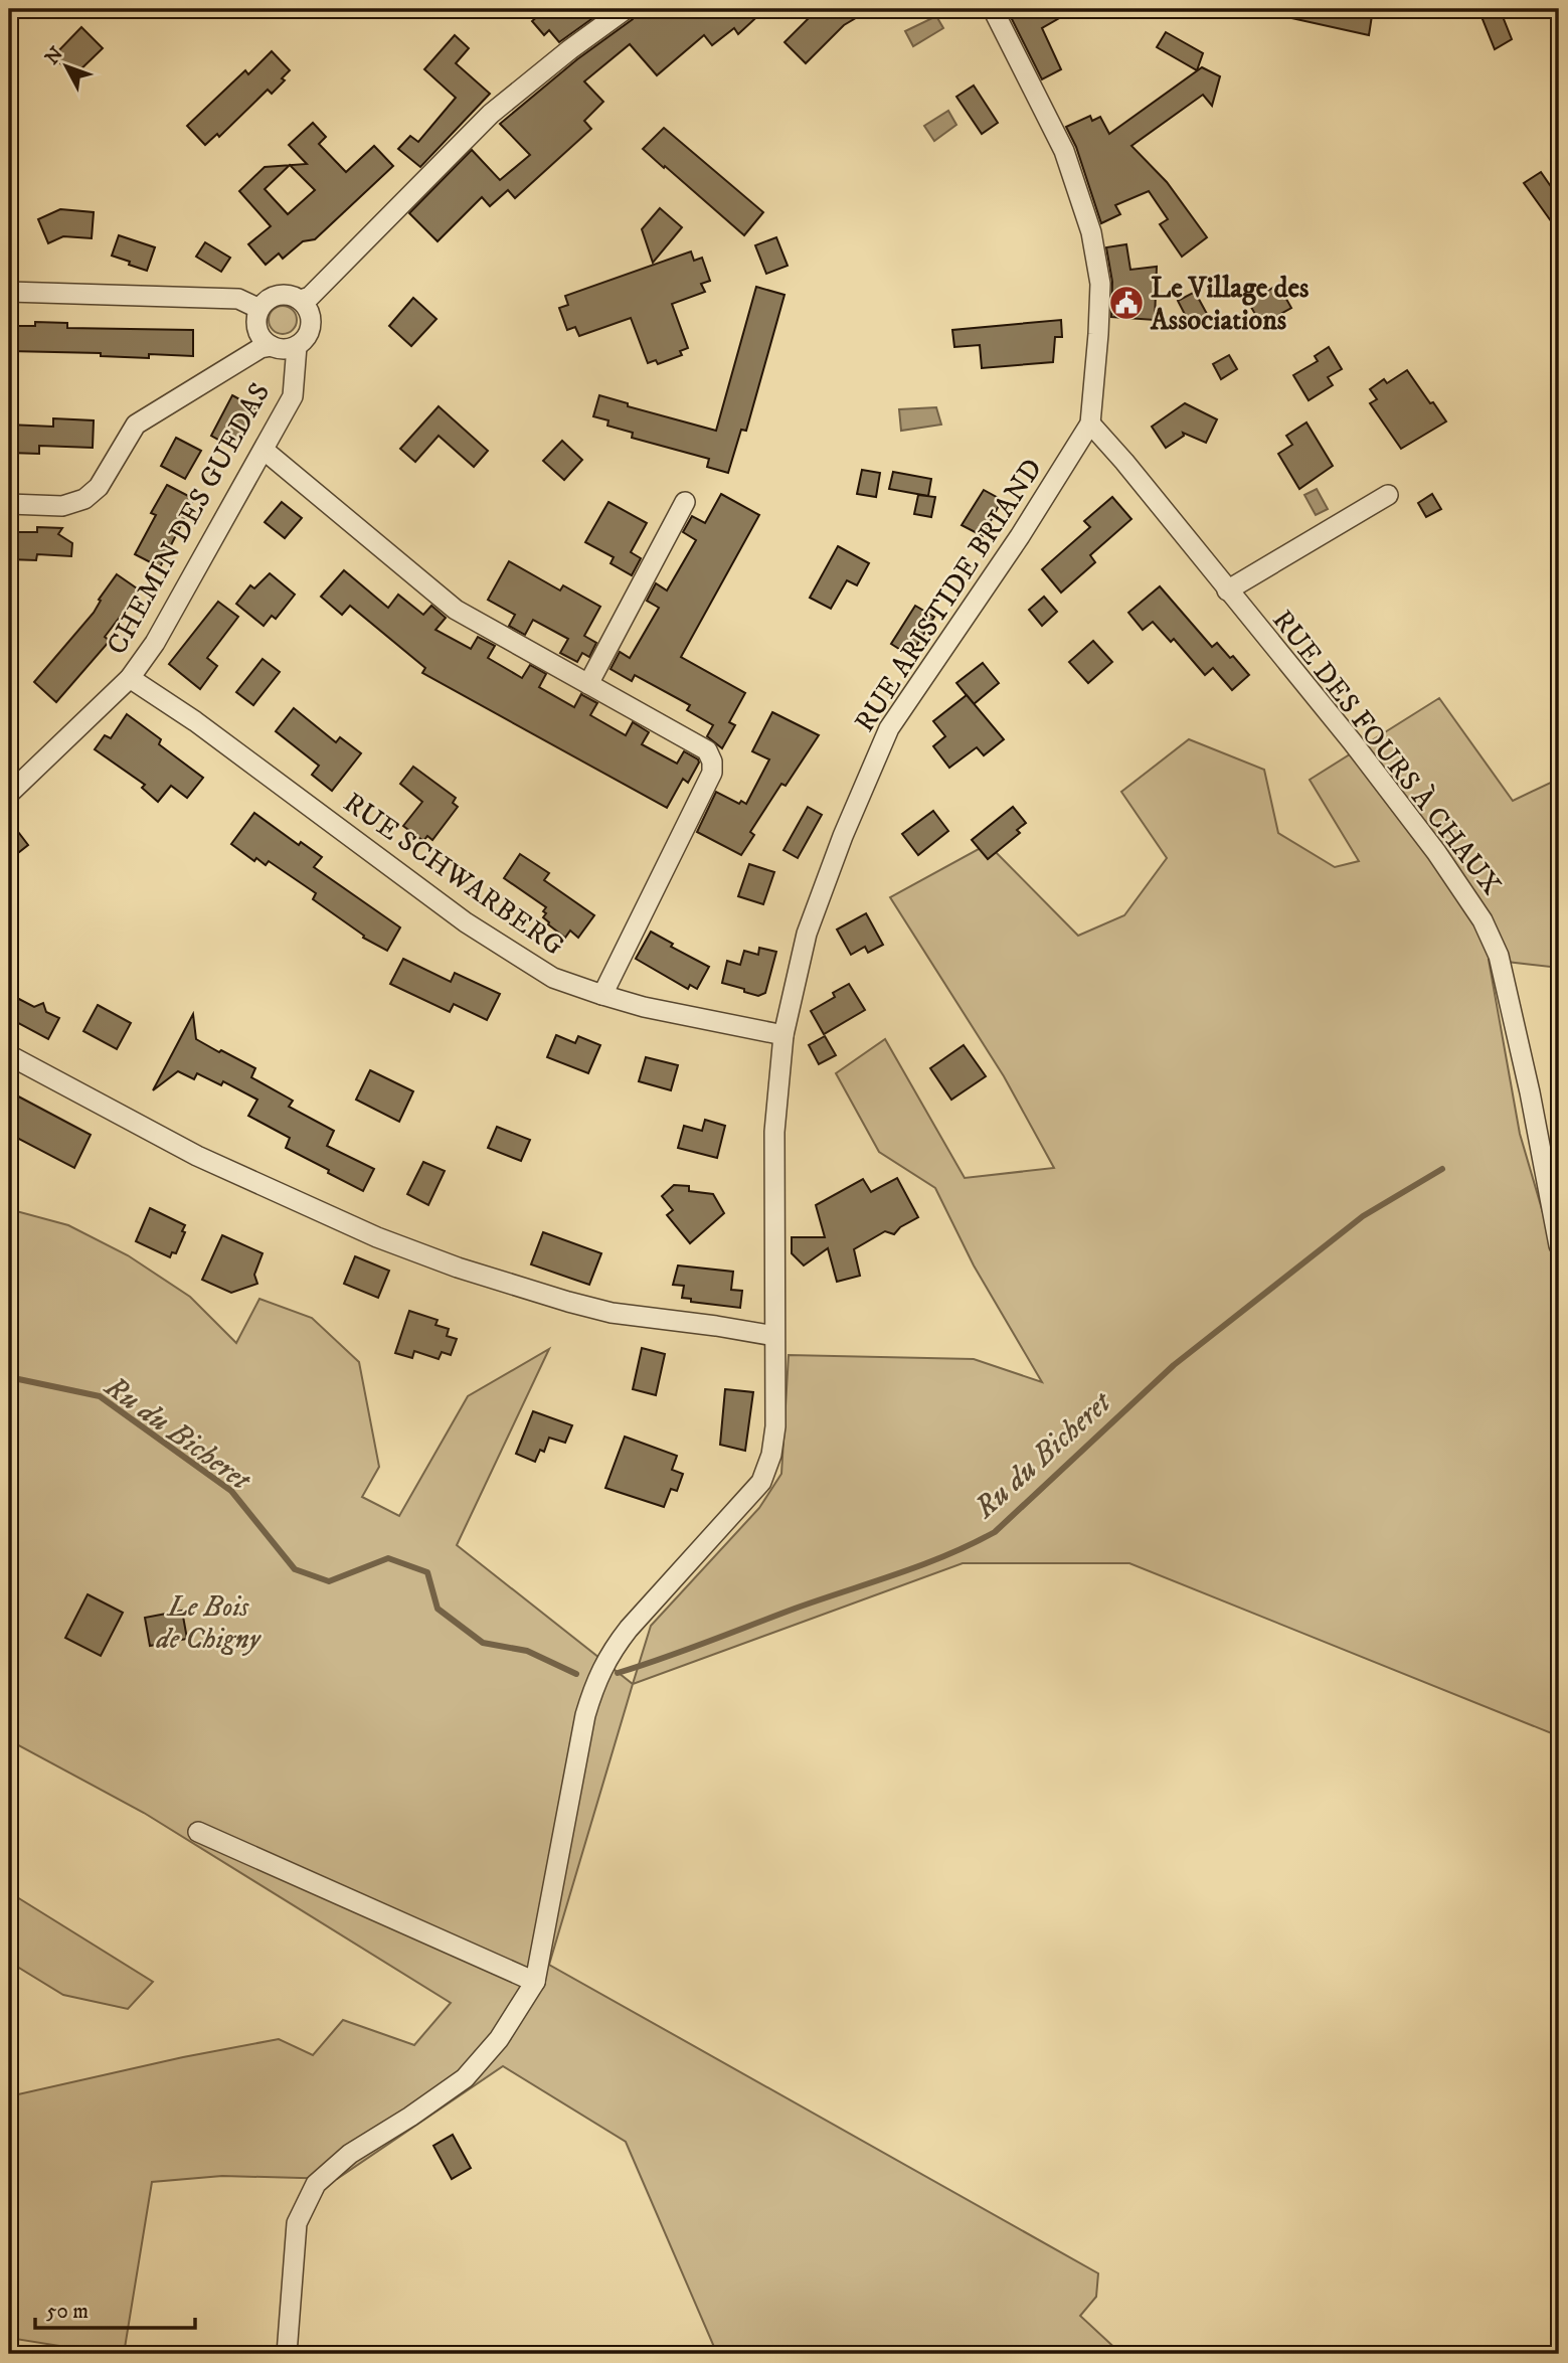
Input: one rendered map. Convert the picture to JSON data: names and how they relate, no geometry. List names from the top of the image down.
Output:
{
  "streets": {
    "street": [
      "CHEMIN DES GUEDAS",
      "RUE ARISTIDE BRIAND",
      "RUE DES FOURS À CHAUX",
      "RUE SCHWARBERG"
    ]
  },
  "crossings": [
    ["CHEMIN DES GUEDAS", "RUE SCHWARBERG"],
    ["RUE ARISTIDE BRIAND", "RUE DES FOURS À CHAUX"],
    ["RUE ARISTIDE BRIAND", "RUE SCHWARBERG"]
  ],
  "water": ["Ru du Bicheret"],
  "parks": ["Le Bois de Chigny"],
  "places": {
    "public building": ["Le Village des Associations"]
  },
  "scale_bar": "50 m",
  "north": "top left"
}
